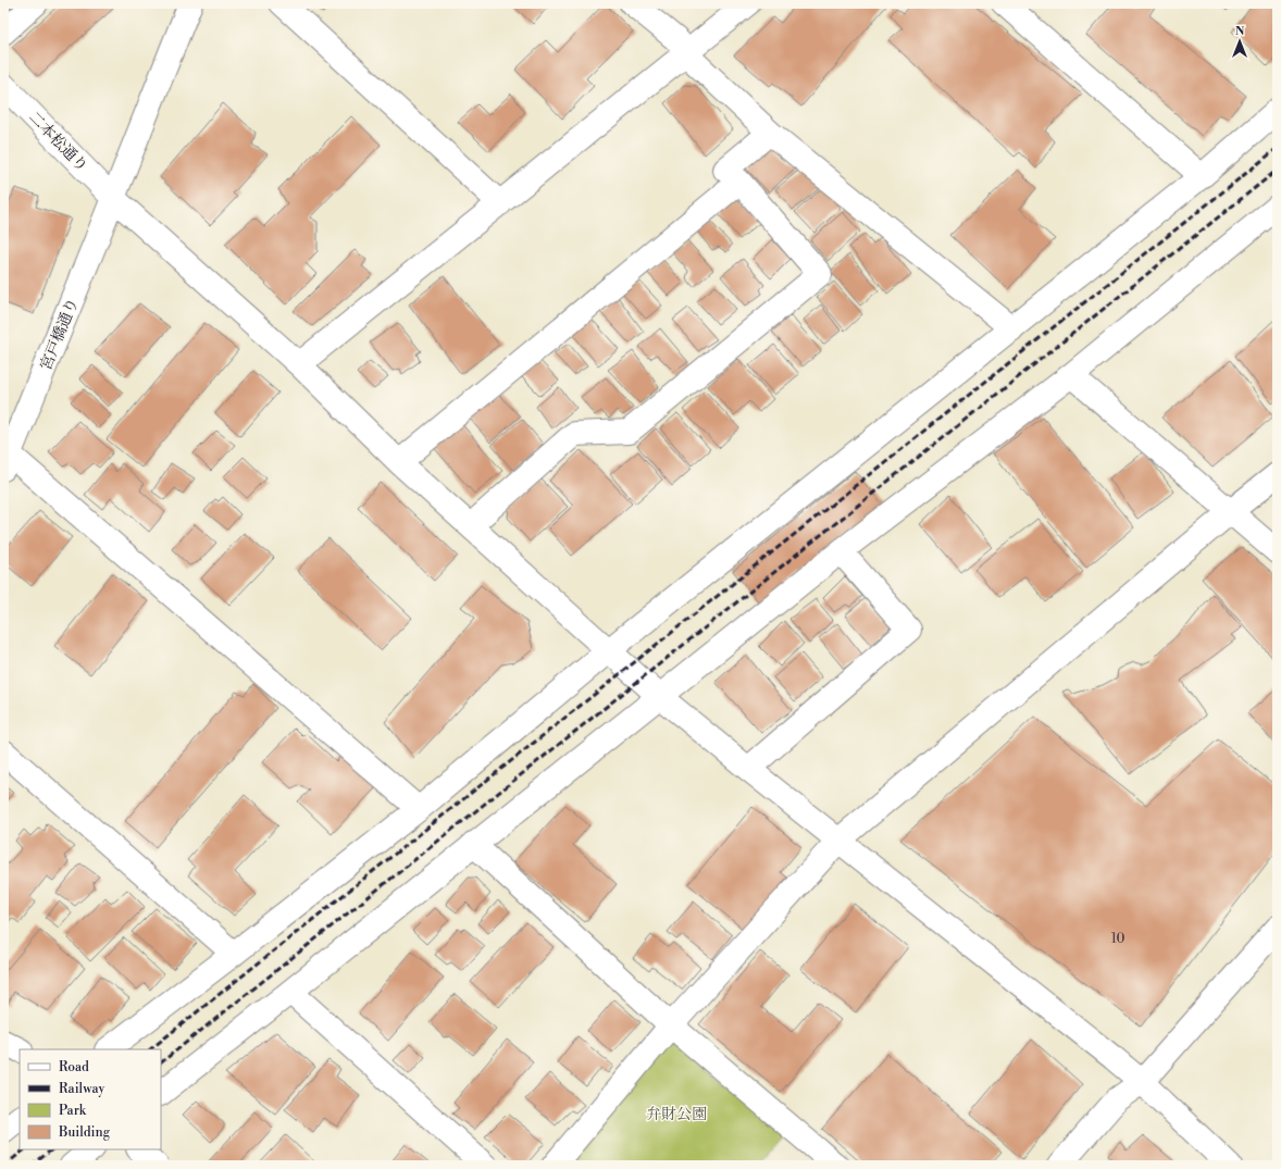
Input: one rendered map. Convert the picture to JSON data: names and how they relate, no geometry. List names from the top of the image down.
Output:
{
  "streets": {
    "street": ["二本松通り", "宮戸橋通り"]
  },
  "crossings": [
    ["二本松通り", "宮戸橋通り"]
  ],
  "parks": ["弁財公園"],
  "house_numbers": ["10"],
  "legend": [
    "Road",
    "Railway",
    "Park",
    "Building"
  ],
  "north": "top"
}
